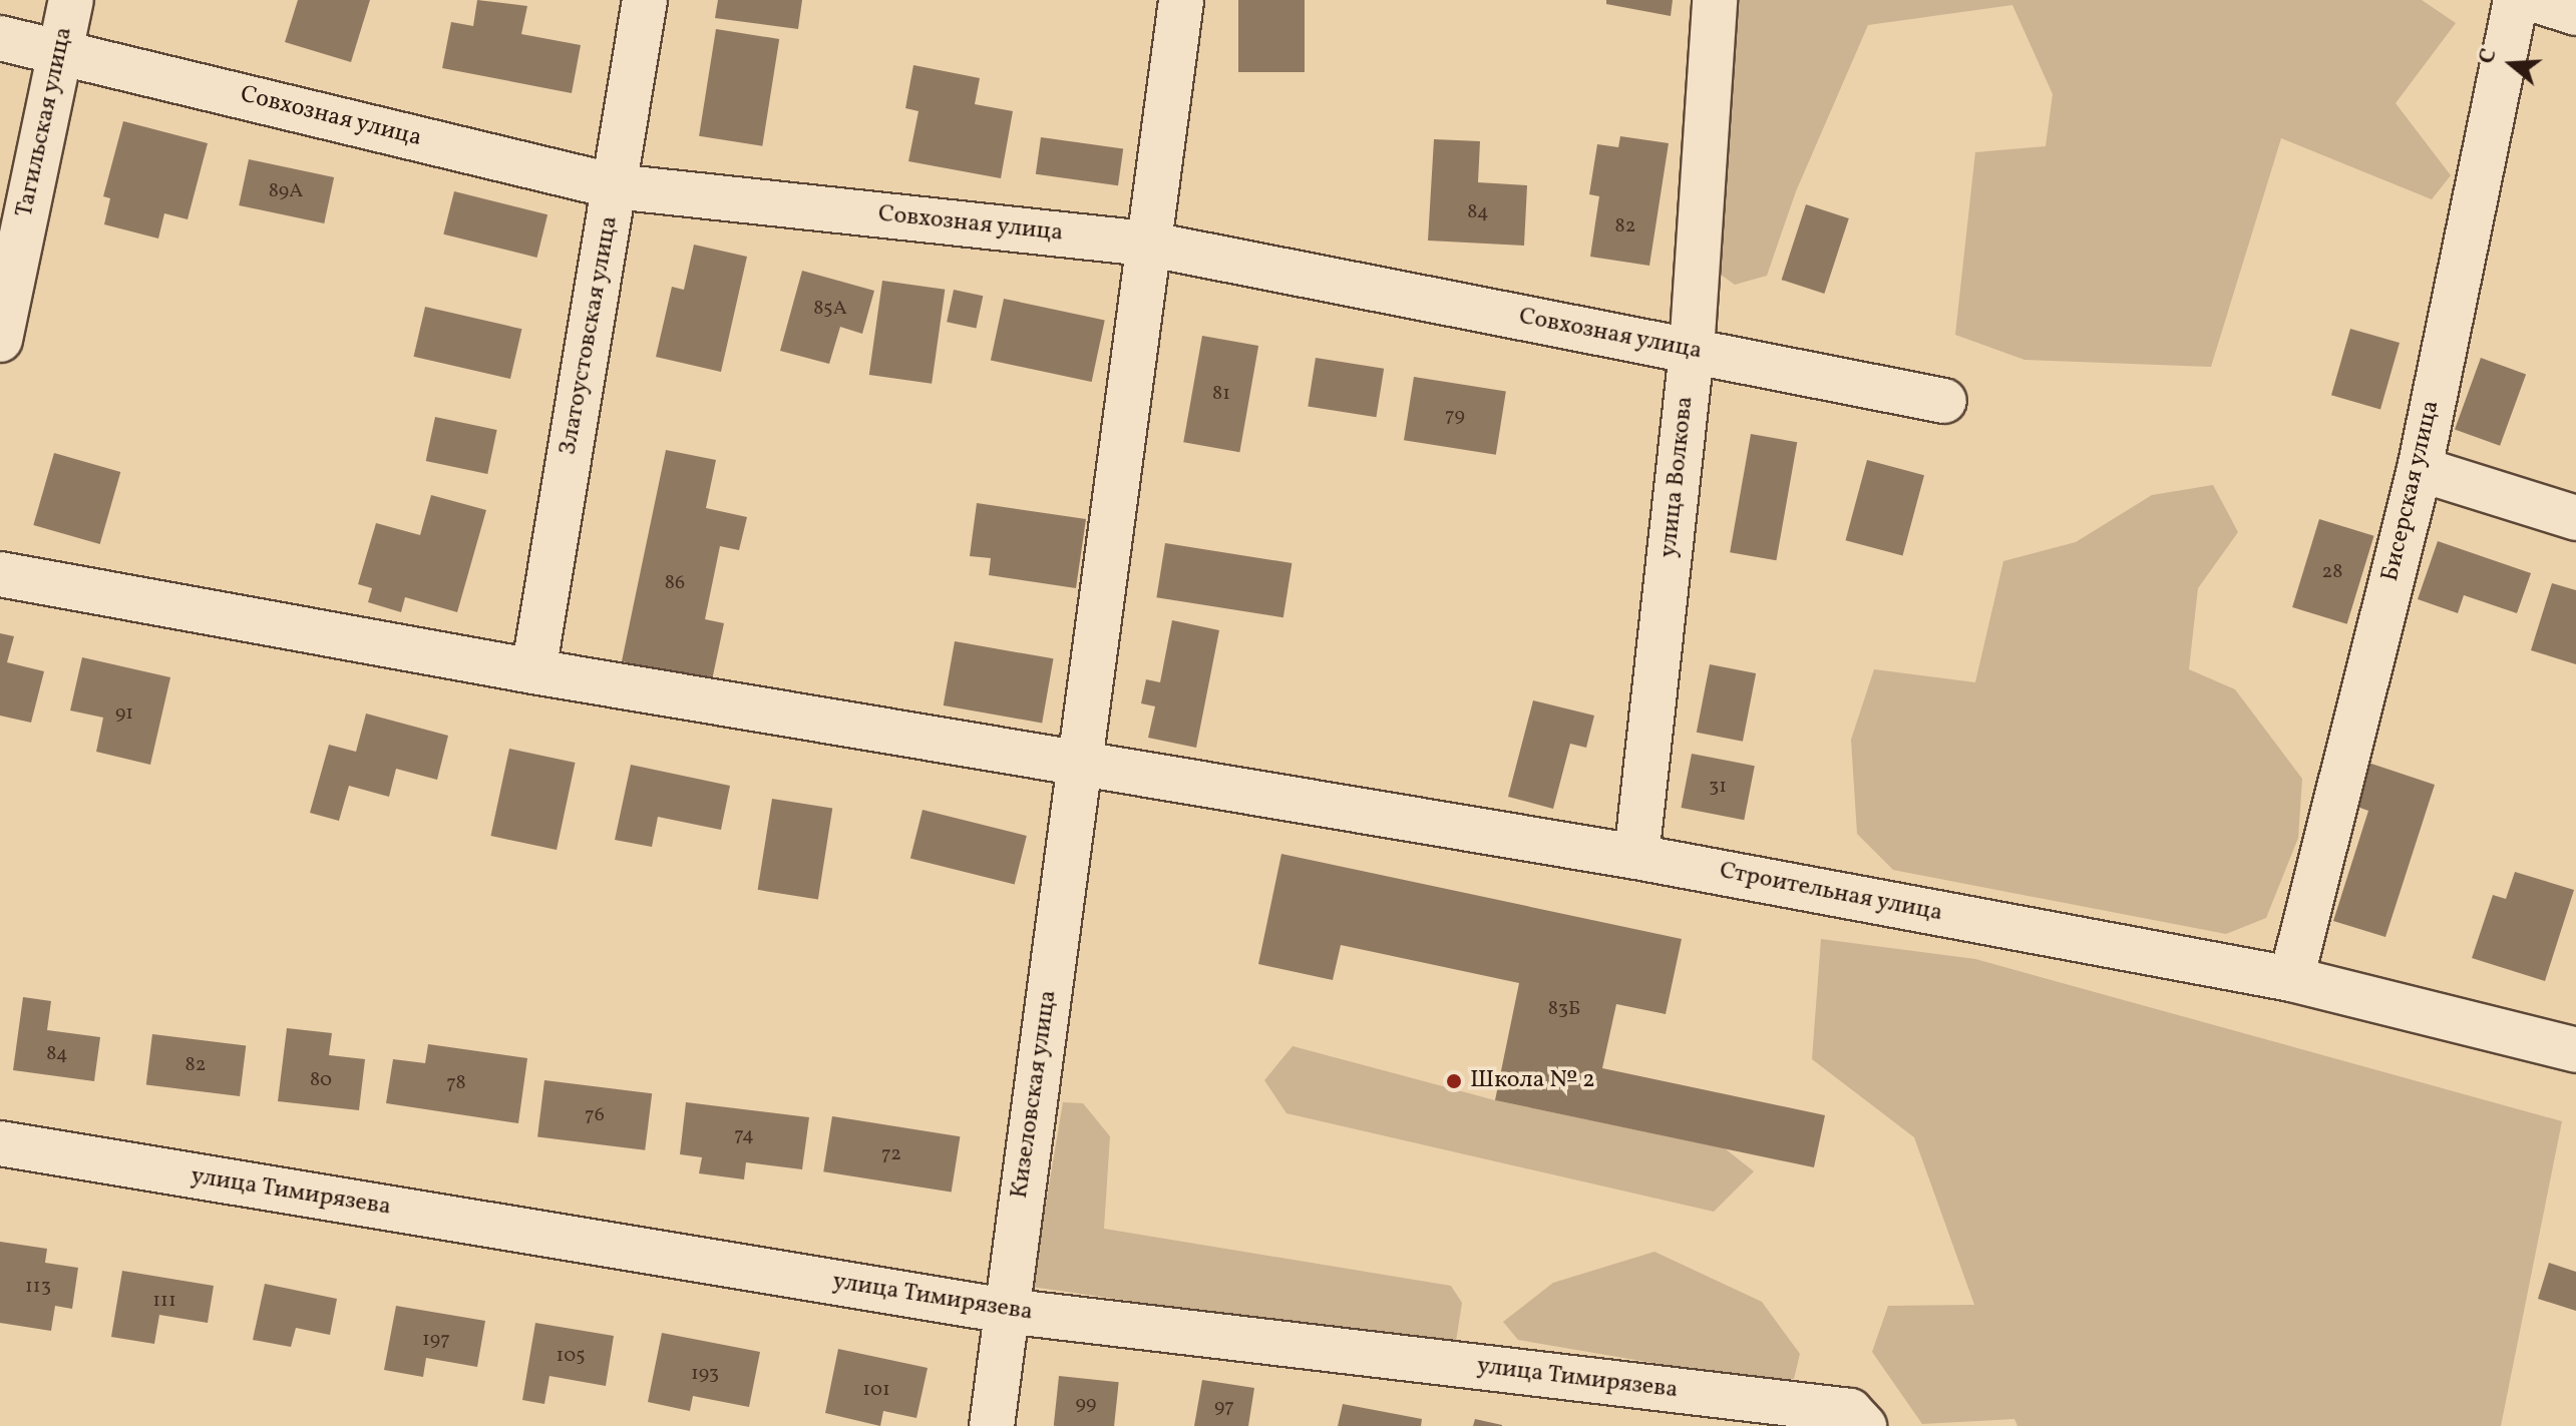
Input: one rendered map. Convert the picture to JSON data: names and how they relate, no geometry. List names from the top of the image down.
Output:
{
  "streets": {
    "street": [
      "Совхозная улица",
      "Тагильская улица",
      "Златоустовская улица",
      "улица Волкова",
      "Бисерская улица",
      "Строительная улица",
      "Кизеловская улица",
      "улица Тимирязева"
    ]
  },
  "crossings": [
    ["Совхозная улица", "Тагильская улица"],
    ["Совхозная улица", "Златоустовская улица"],
    ["Совхозная улица", "улица Волкова"],
    ["Совхозная улица", "Кизеловская улица"],
    ["Златоустовская улица", "Строительная улица"],
    ["улица Волкова", "Строительная улица"],
    ["Бисерская улица", "Строительная улица"],
    ["Строительная улица", "Кизеловская улица"],
    ["Кизеловская улица", "улица Тимирязева"]
  ],
  "places": ["Школа № 2"],
  "house_numbers": [
    "89А",
    "84",
    "82",
    "85А",
    "81",
    "79",
    "28",
    "86",
    "91",
    "31",
    "83Б",
    "84",
    "82",
    "80",
    "78",
    "76",
    "74",
    "72",
    "113",
    "111",
    "197",
    "105",
    "193",
    "101",
    "99",
    "97"
  ],
  "north": "left"
}
